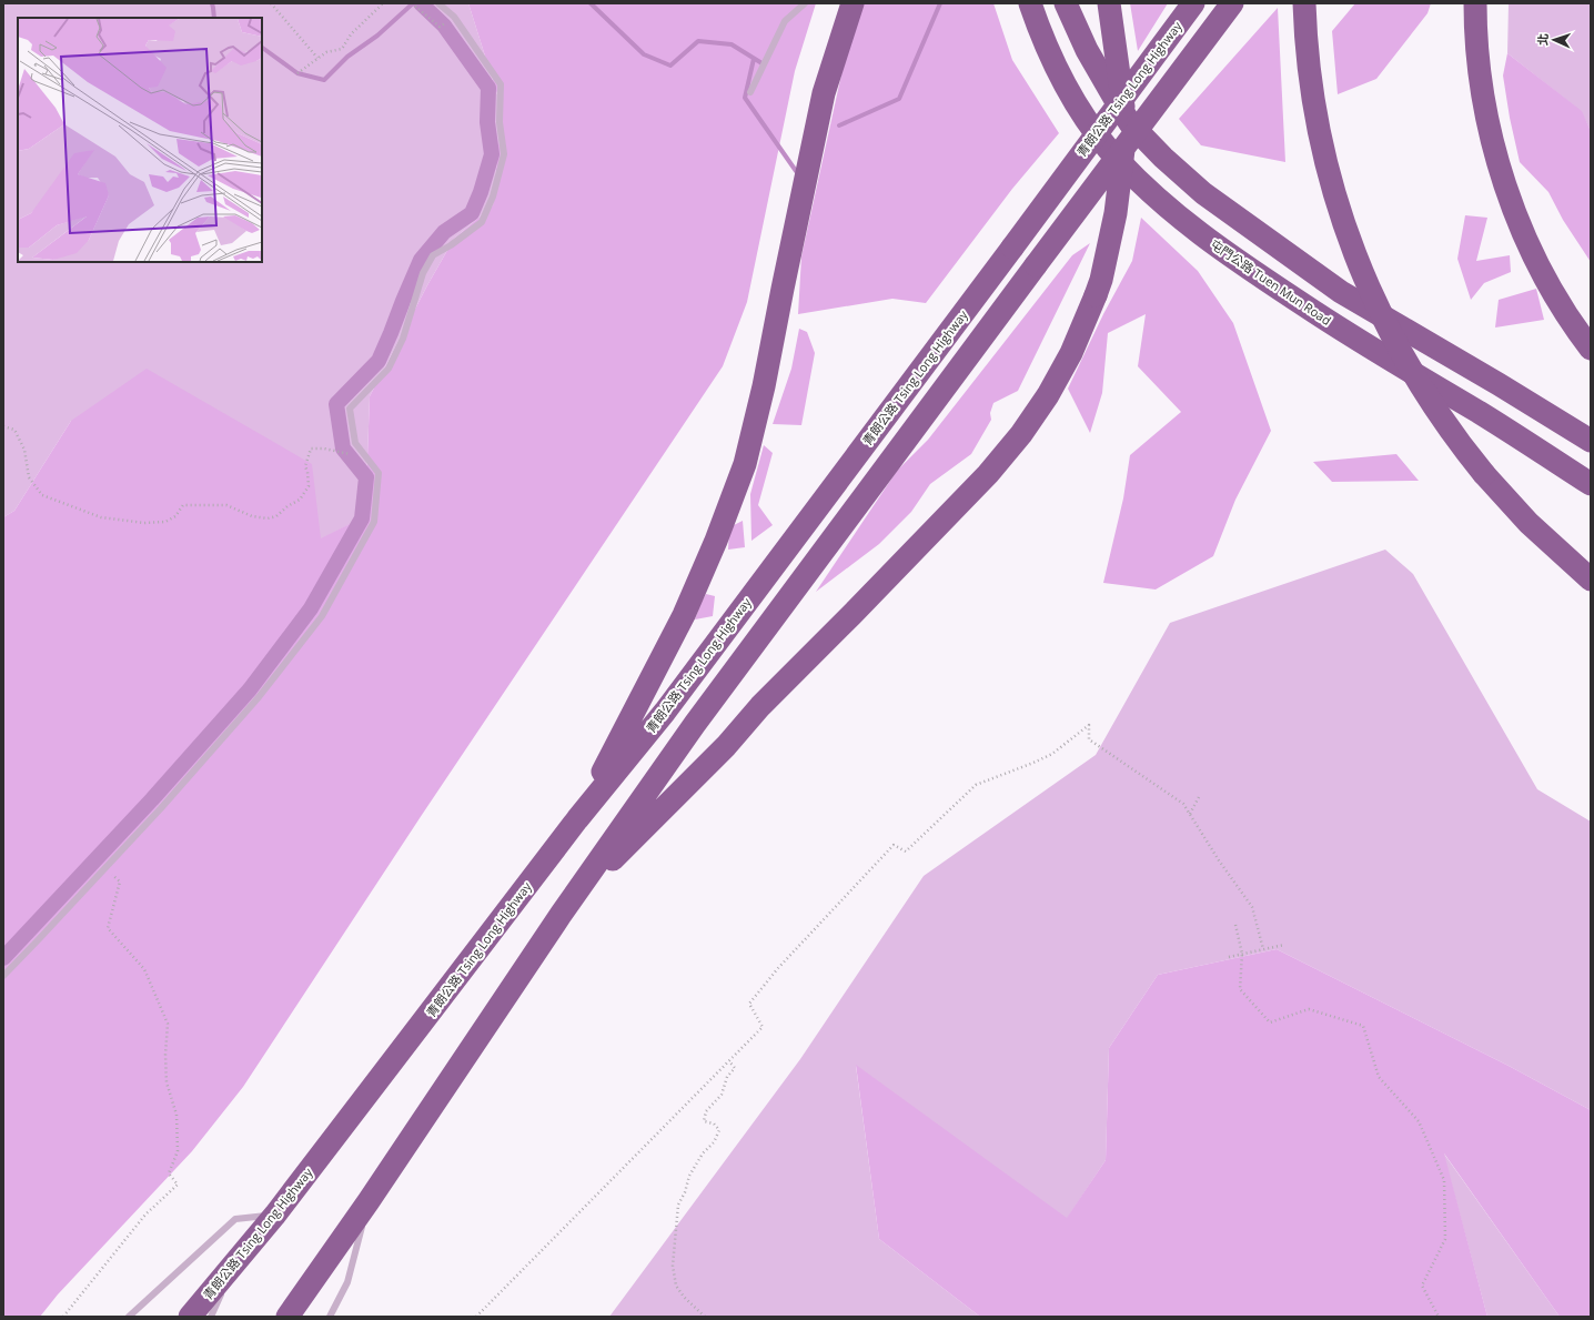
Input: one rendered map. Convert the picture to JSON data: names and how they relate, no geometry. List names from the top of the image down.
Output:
{
  "streets": {
    "highway": ["青朗公路 Tsing Long Highway", "屯門公路 Tuen Mun Road"]
  },
  "north": "left"
}
